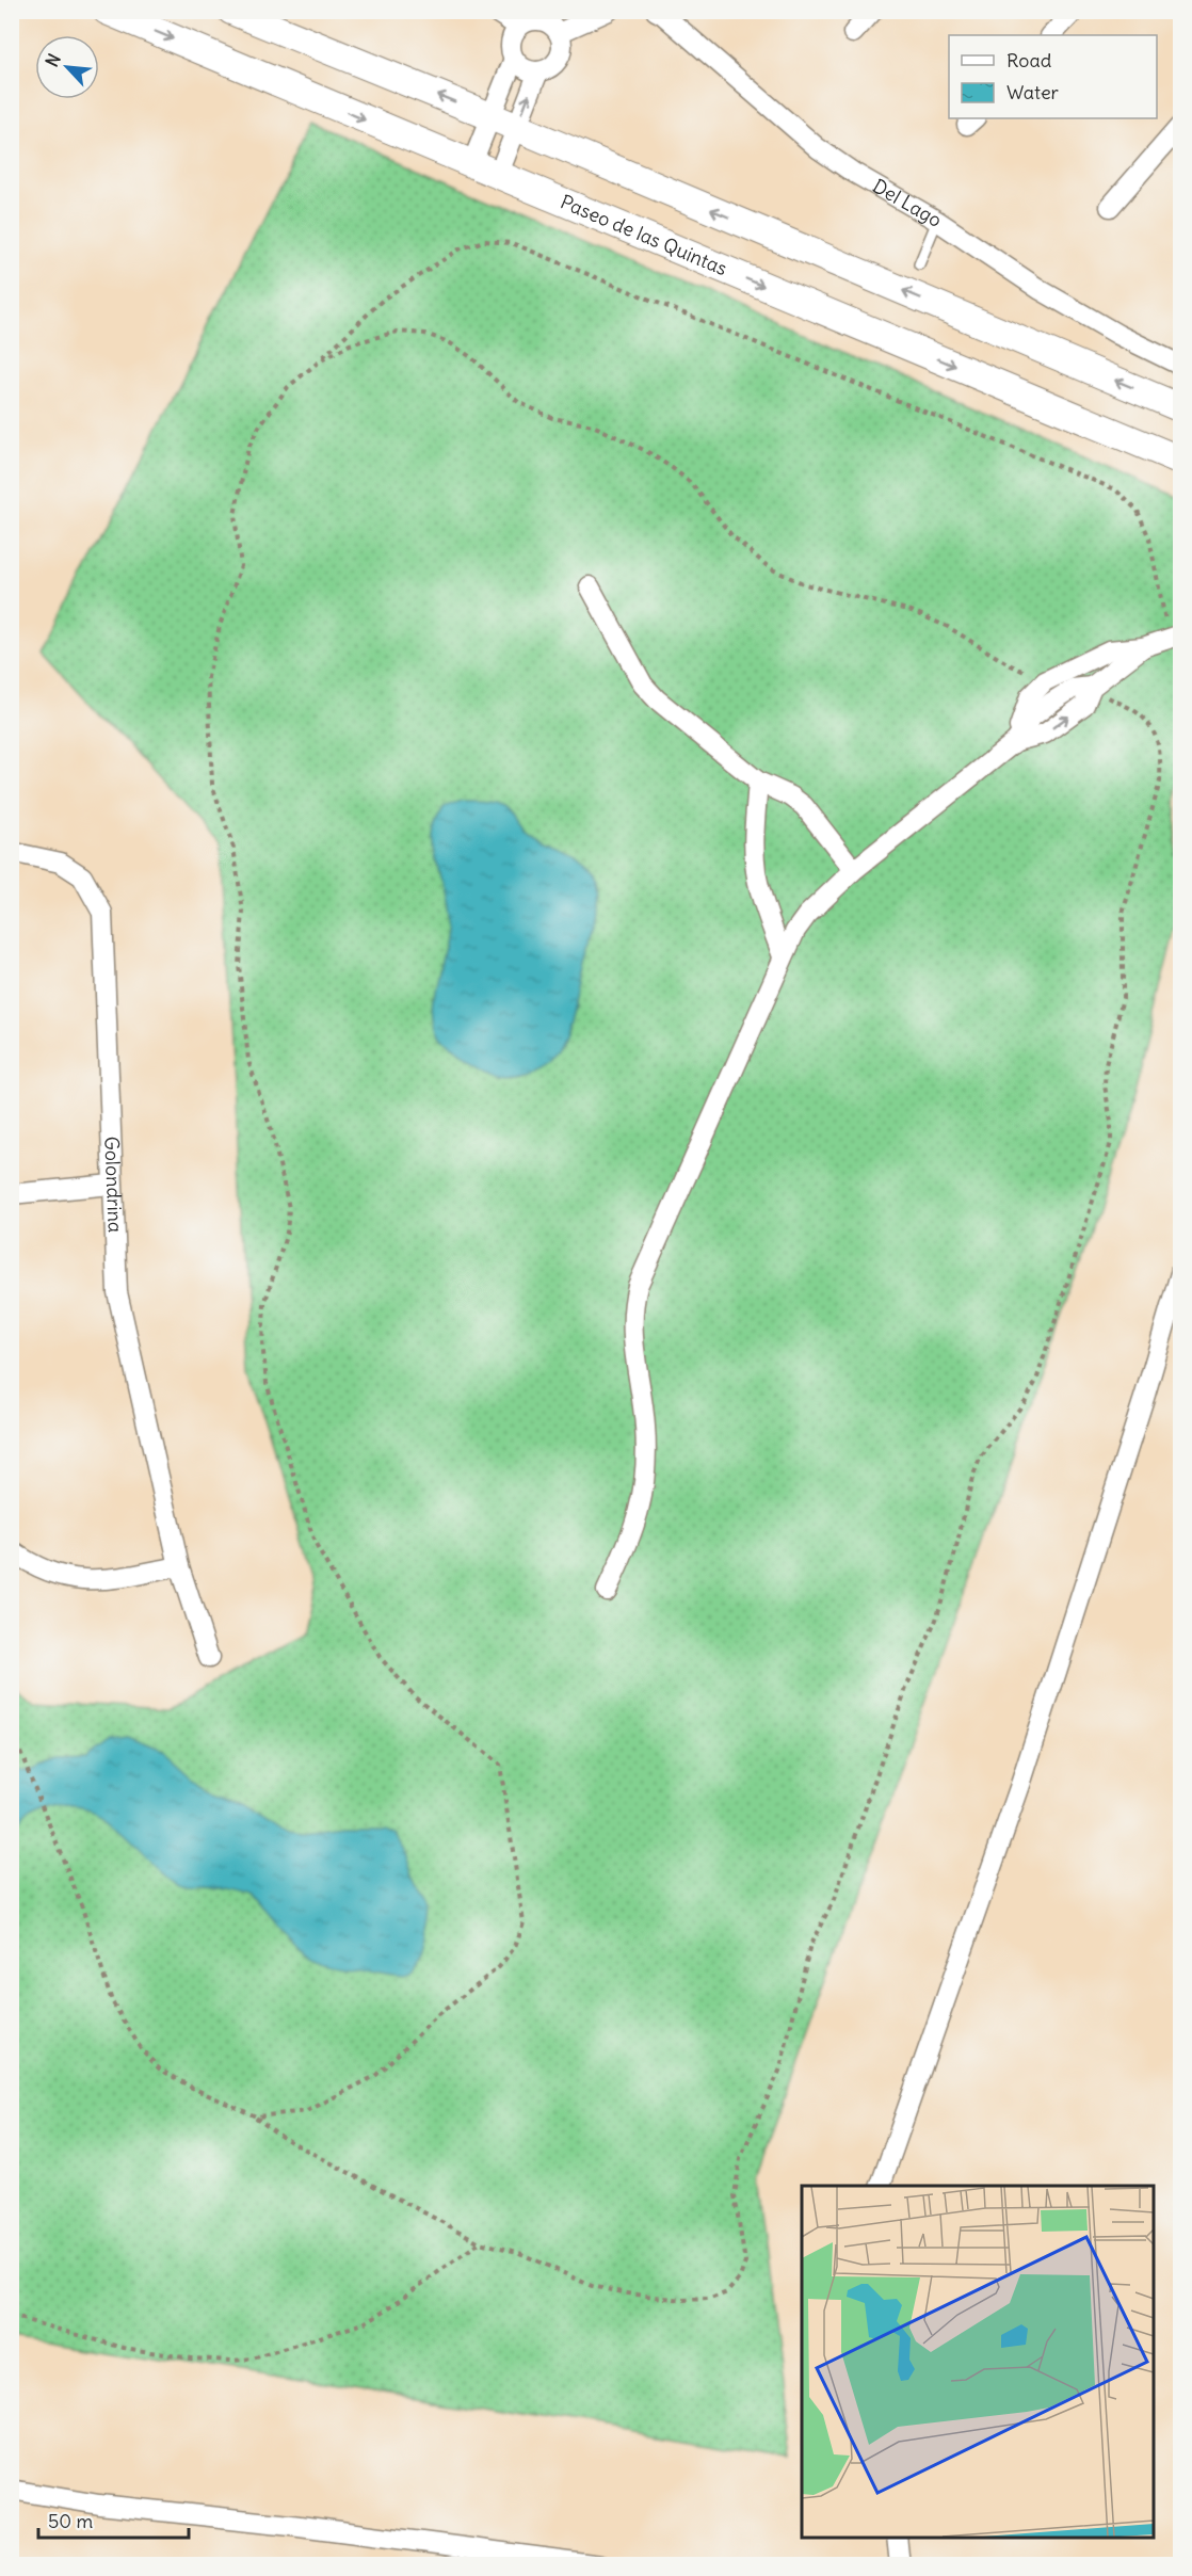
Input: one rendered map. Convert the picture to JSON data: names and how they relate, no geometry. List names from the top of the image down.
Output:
{
  "streets": {
    "main road": ["Paseo de las Quintas"],
    "street": ["Del Lago", "Golondrina"]
  },
  "legend": ["Road", "Water"],
  "scale_bar": "50 m",
  "north": "top left"
}
